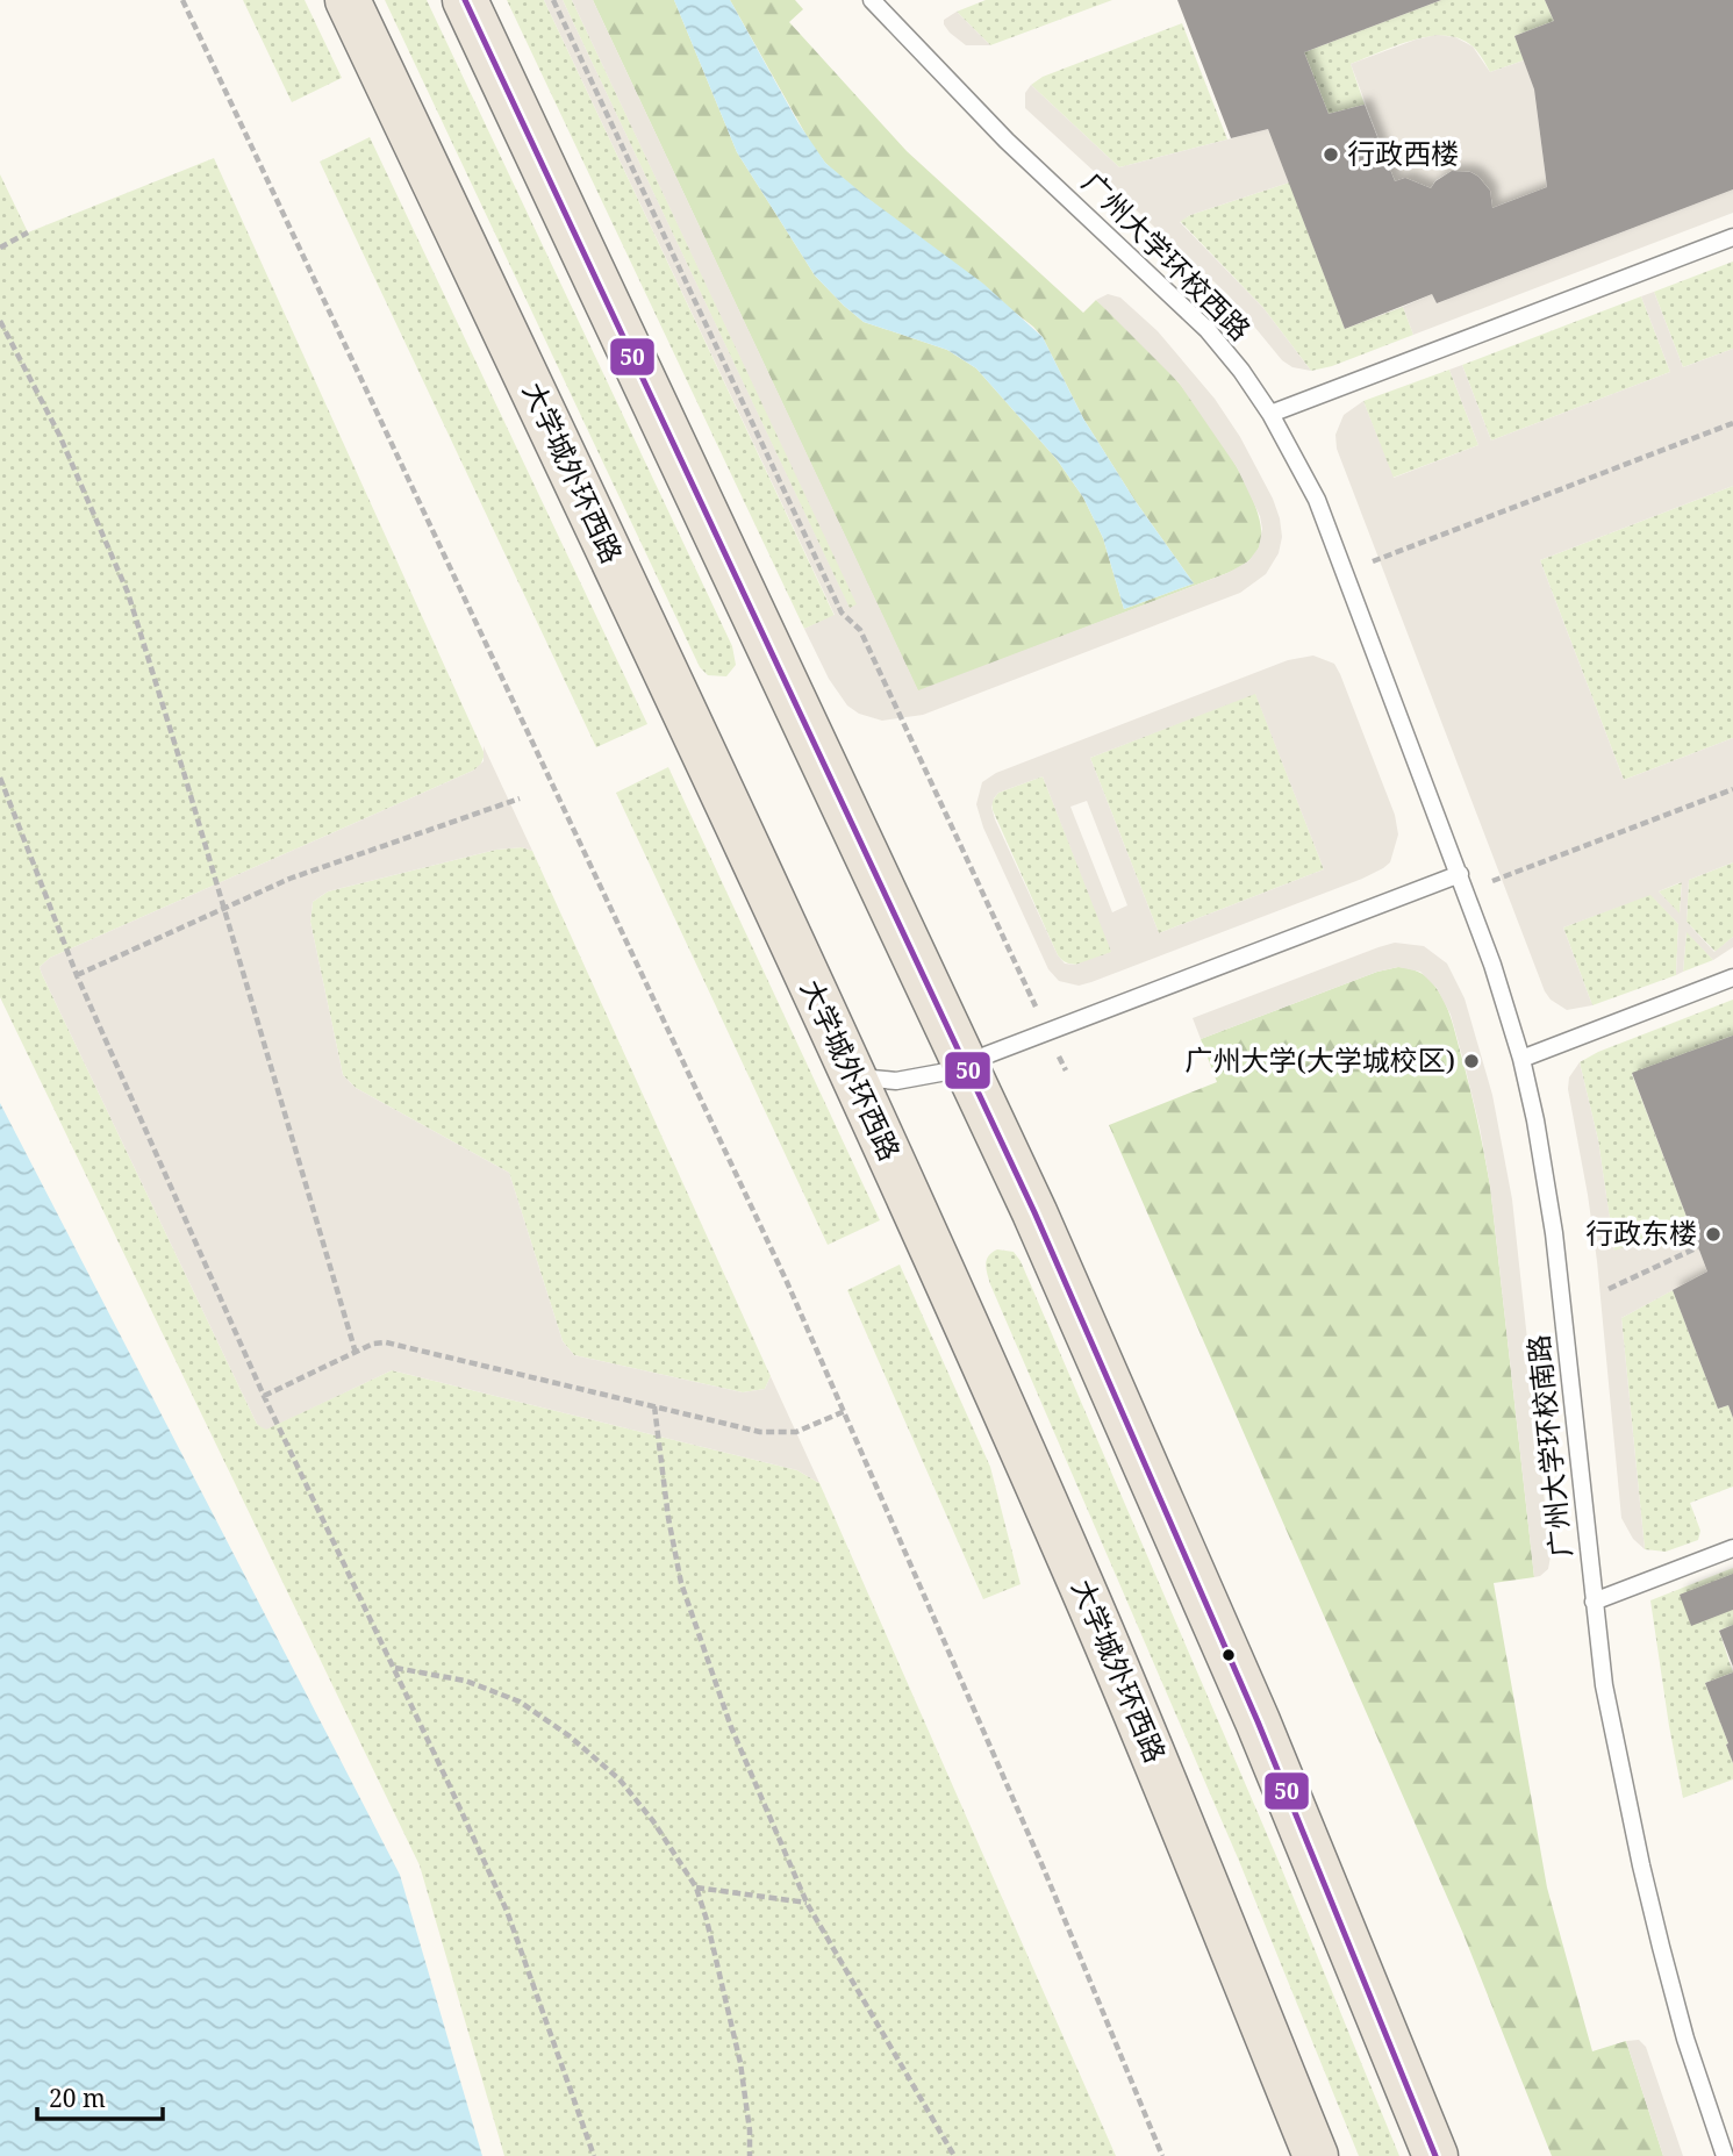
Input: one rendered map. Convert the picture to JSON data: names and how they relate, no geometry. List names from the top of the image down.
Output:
{
  "streets": {
    "main road": ["大学城外环西路"],
    "lane": ["广州大学环校西路", "广州大学环校南路"]
  },
  "crossings": [
    ["广州大学环校西路", "广州大学环校南路"]
  ],
  "places": ["行政西楼", "广州大学(大学城校区)", "行政东楼"],
  "lines": ["transit line 50"],
  "scale_bar": "20 m"
}
